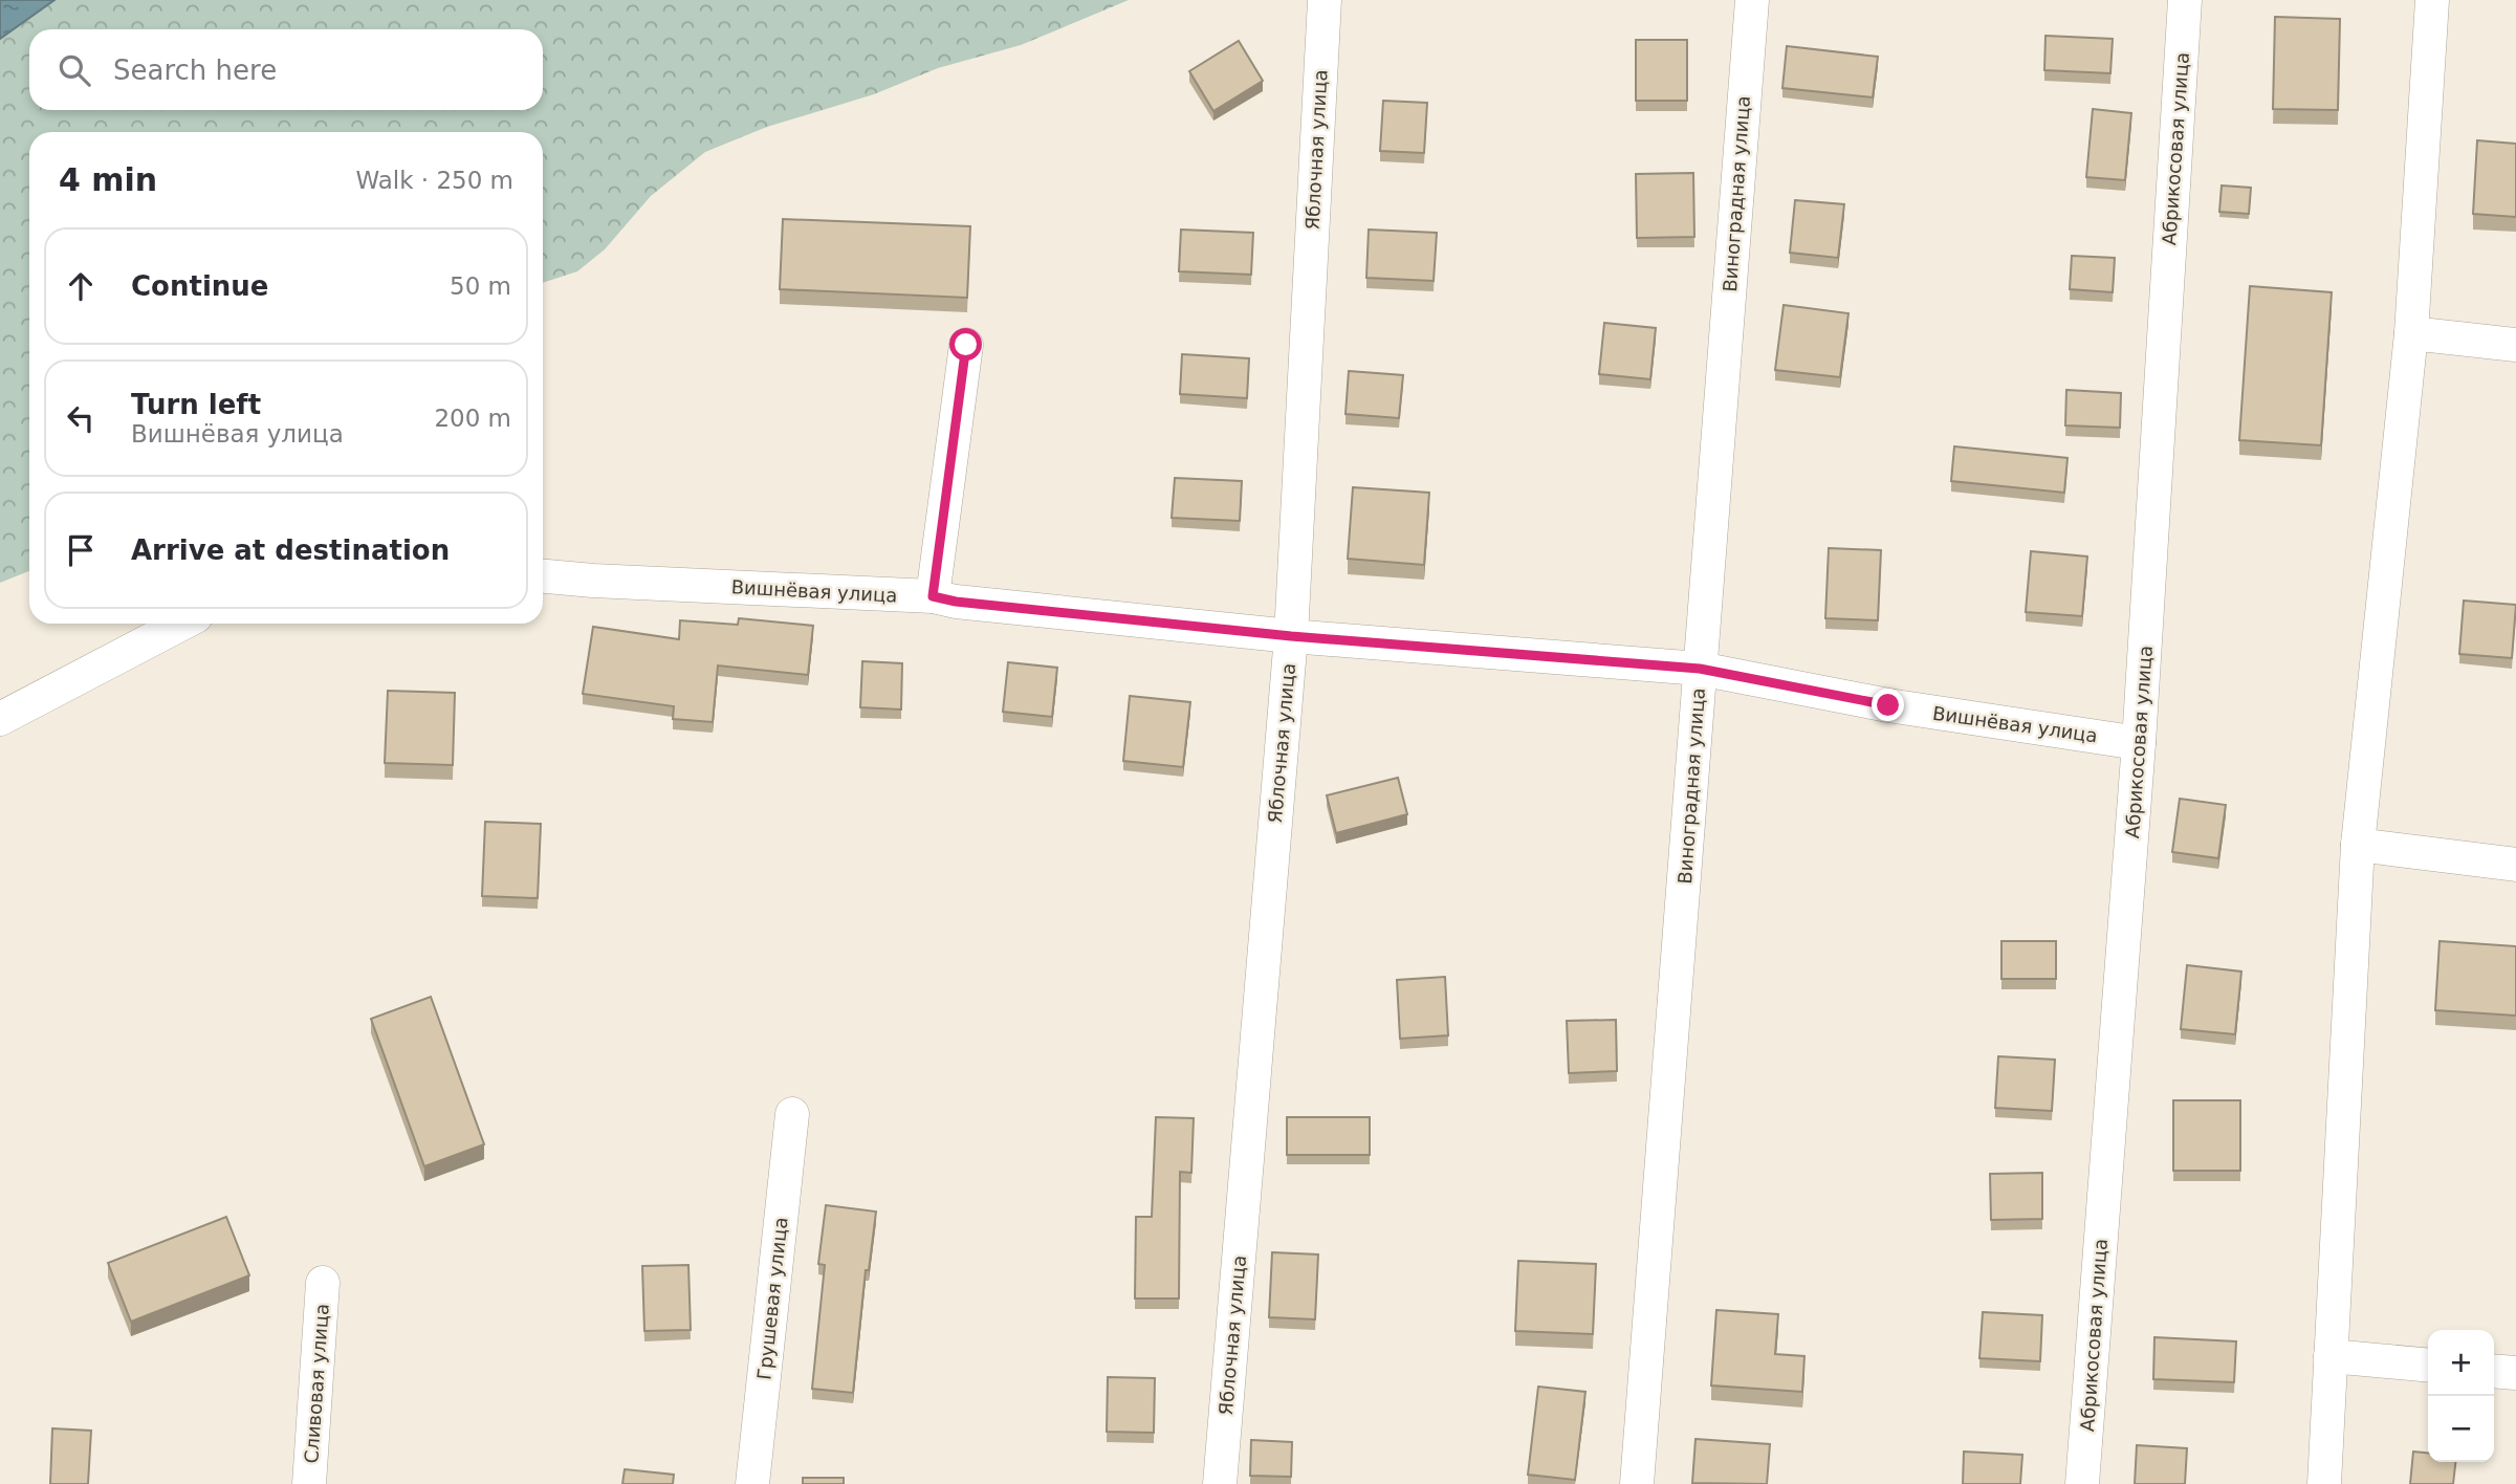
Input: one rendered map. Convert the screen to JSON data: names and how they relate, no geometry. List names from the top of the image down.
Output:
{
  "streets": {
    "street": [
      "Абрикосовая улица",
      "Яблочная улица",
      "Виноградная улица",
      "Вишнёвая улица",
      "Грушевая улица",
      "Сливовая улица"
    ]
  },
  "crossings": [
    ["Абрикосовая улица", "Вишнёвая улица"],
    ["Яблочная улица", "Вишнёвая улица"],
    ["Виноградная улица", "Вишнёвая улица"]
  ],
  "page": {
    "search": "Search here",
    "heading": ["4 min", "Walk · 250 m"],
    "list": [
      ["Continue", "50 m"],
      ["Turn left", "Вишнёвая улица", "200 m"],
      "Arrive at destination"
    ],
    "map_buttons": ["+", "−"]
  }
}
